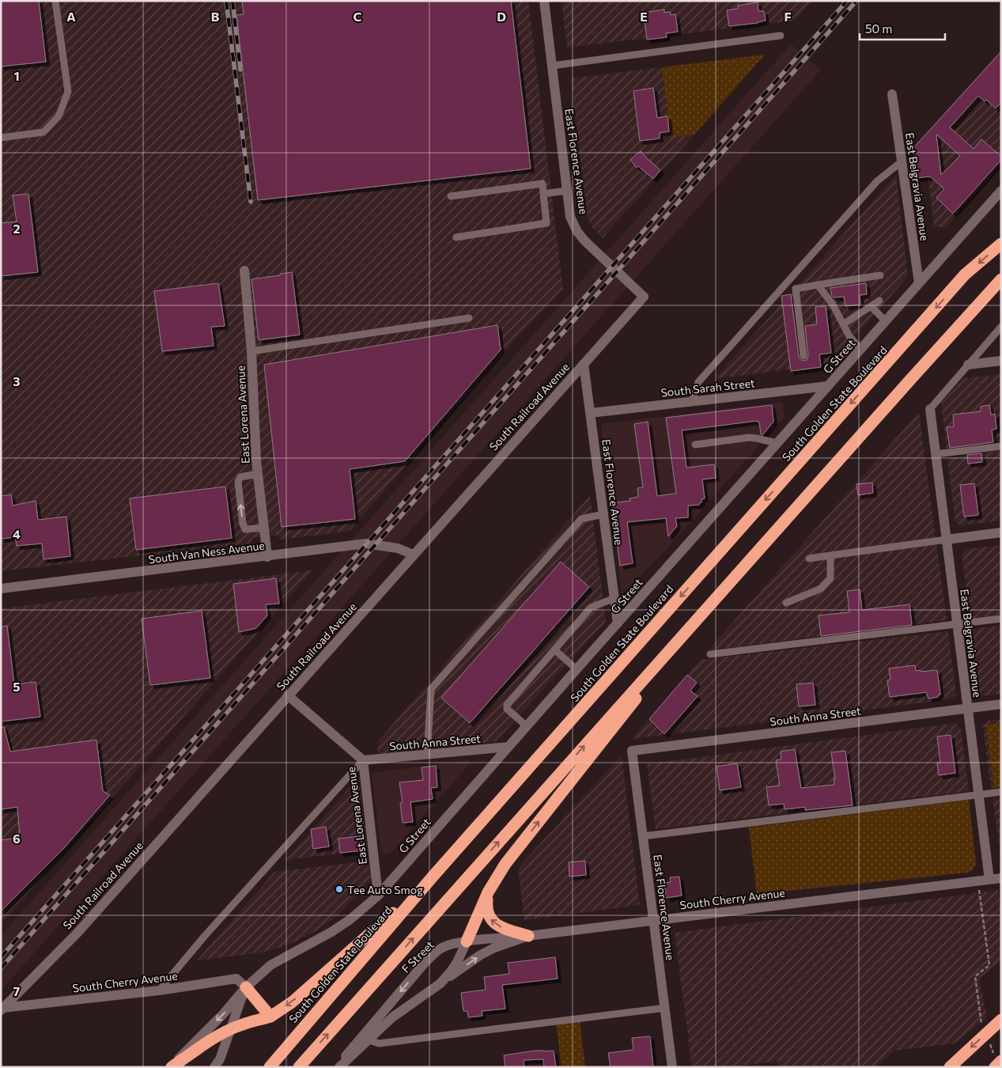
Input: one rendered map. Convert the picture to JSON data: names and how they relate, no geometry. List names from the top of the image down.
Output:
{
  "streets": {
    "highway": ["South Golden State Boulevard"],
    "street": [
      "East Florence Avenue",
      "East Belgravia Avenue",
      "G Street",
      "South Sarah Street",
      "South Railroad Avenue",
      "East Lorena Avenue",
      "South Van Ness Avenue",
      "South Anna Street",
      "South Cherry Avenue",
      "F Street"
    ]
  },
  "crossings": [
    ["East Florence Avenue", "G Street"],
    ["East Florence Avenue", "South Sarah Street"],
    ["East Florence Avenue", "South Railroad Avenue"],
    ["East Florence Avenue", "South Anna Street"],
    ["East Florence Avenue", "South Cherry Avenue"],
    ["East Belgravia Avenue", "G Street"],
    ["East Belgravia Avenue", "South Anna Street"],
    ["East Belgravia Avenue", "South Cherry Avenue"],
    ["G Street", "South Sarah Street"],
    ["G Street", "East Lorena Avenue"],
    ["G Street", "South Anna Street"],
    ["G Street", "South Cherry Avenue"],
    ["South Railroad Avenue", "East Lorena Avenue"],
    ["South Railroad Avenue", "South Van Ness Avenue"],
    ["South Railroad Avenue", "South Cherry Avenue"],
    ["East Lorena Avenue", "South Van Ness Avenue"],
    ["East Lorena Avenue", "South Anna Street"],
    ["South Cherry Avenue", "F Street"]
  ],
  "places": ["Tee Auto Smog"],
  "scale_bar": "50 m",
  "grid": {
    "columns": [
      "A",
      "B",
      "C",
      "D",
      "E",
      "F"
    ],
    "rows": [
      "1",
      "2",
      "3",
      "4",
      "5",
      "6",
      "7"
    ]
  }
}
